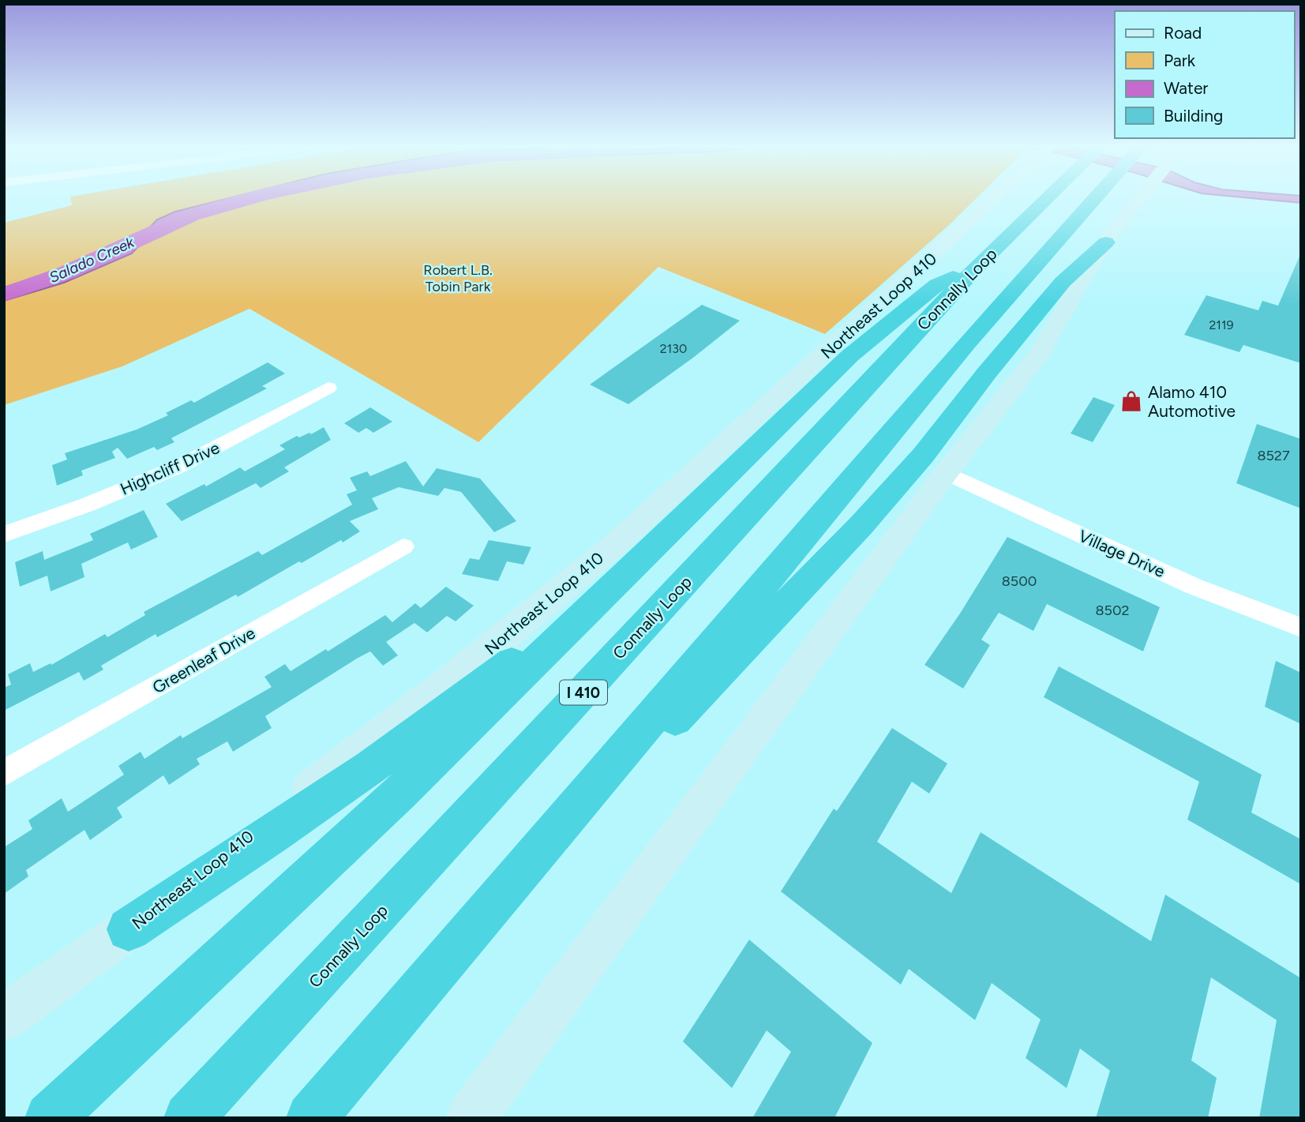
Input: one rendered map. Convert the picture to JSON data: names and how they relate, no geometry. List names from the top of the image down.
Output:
{
  "streets": {
    "highway": ["Connally Loop", "I 410"],
    "main road": ["Northeast Loop 410"],
    "street": ["Highcliff Drive", "Village Drive", "Greenleaf Drive"]
  },
  "water": ["Salado Creek"],
  "parks": ["Robert L.B. Tobin Park"],
  "places": {
    "shop": ["Alamo 410 Automotive"]
  },
  "house_numbers": [
    "2119",
    "2130",
    "8527",
    "8500",
    "8502"
  ],
  "legend": [
    "Road",
    "Park",
    "Water",
    "Building"
  ]
}
